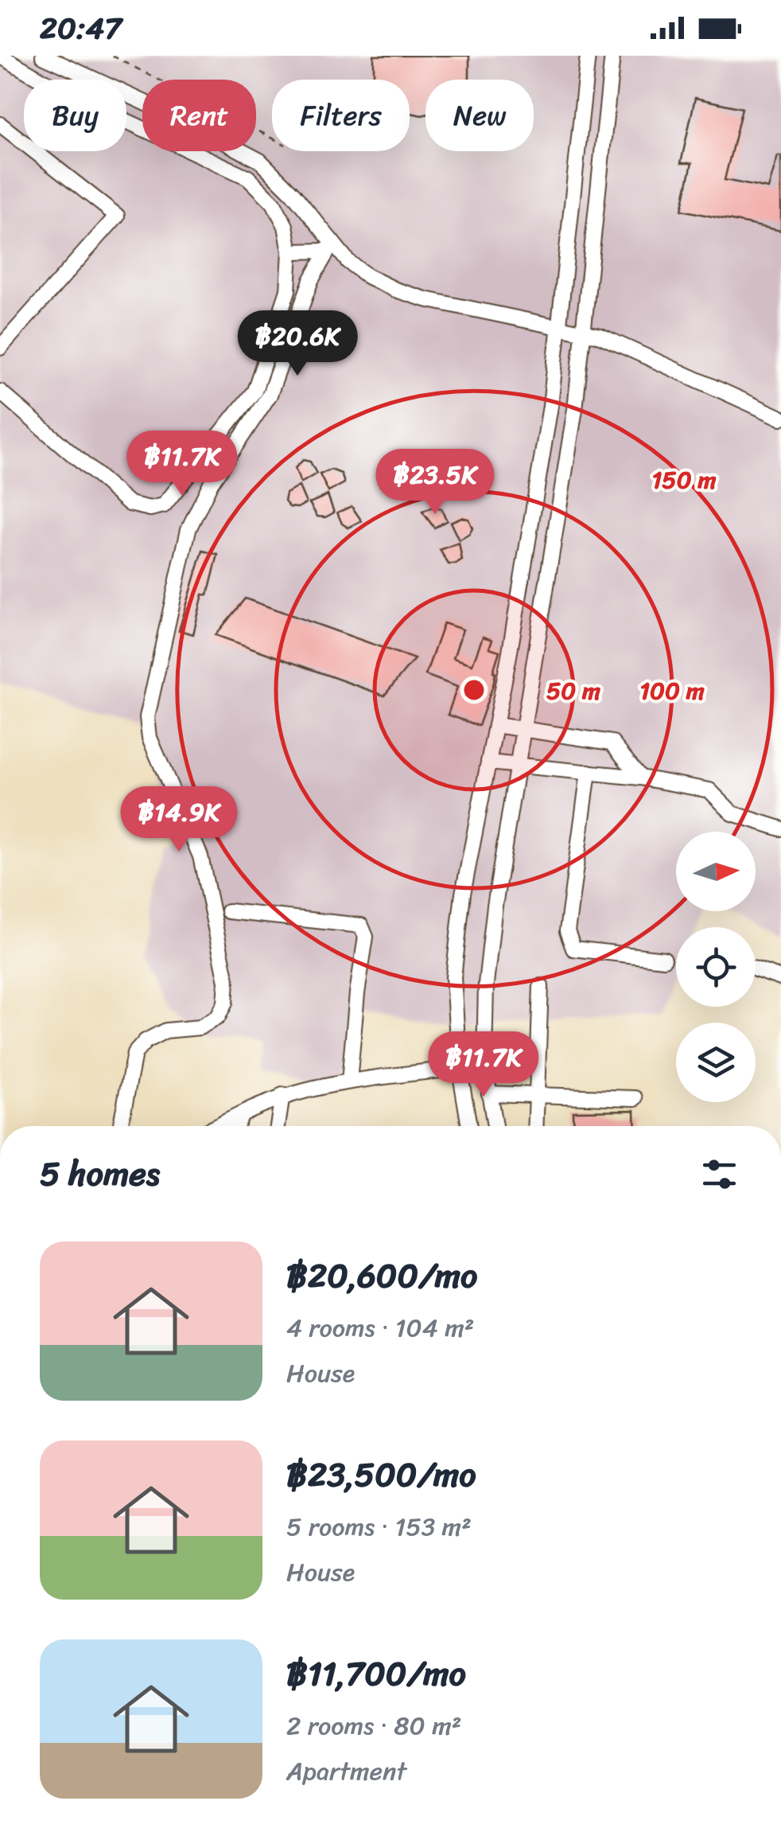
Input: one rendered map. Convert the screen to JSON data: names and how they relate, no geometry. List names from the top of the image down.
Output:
{
  "north": "right",
  "page": {
    "status": "20:47",
    "chip": [
      "Buy",
      "Rent",
      "Filters",
      "New"
    ],
    "price": [
      "฿20.6K",
      "฿11.7K",
      "฿23.5K",
      "฿14.9K",
      "฿11.7K"
    ],
    "heading": "5 homes",
    "list": [
      {
        "name": "฿20,600/mo",
        "note": "4 rooms · 104 m² · House"
      },
      {
        "name": "฿23,500/mo",
        "note": "5 rooms · 153 m² · House"
      },
      {
        "name": "฿11,700/mo",
        "note": "2 rooms · 80 m² · Apartment"
      }
    ]
  },
  "rings": ["150 m", "50 m", "100 m"]
}
